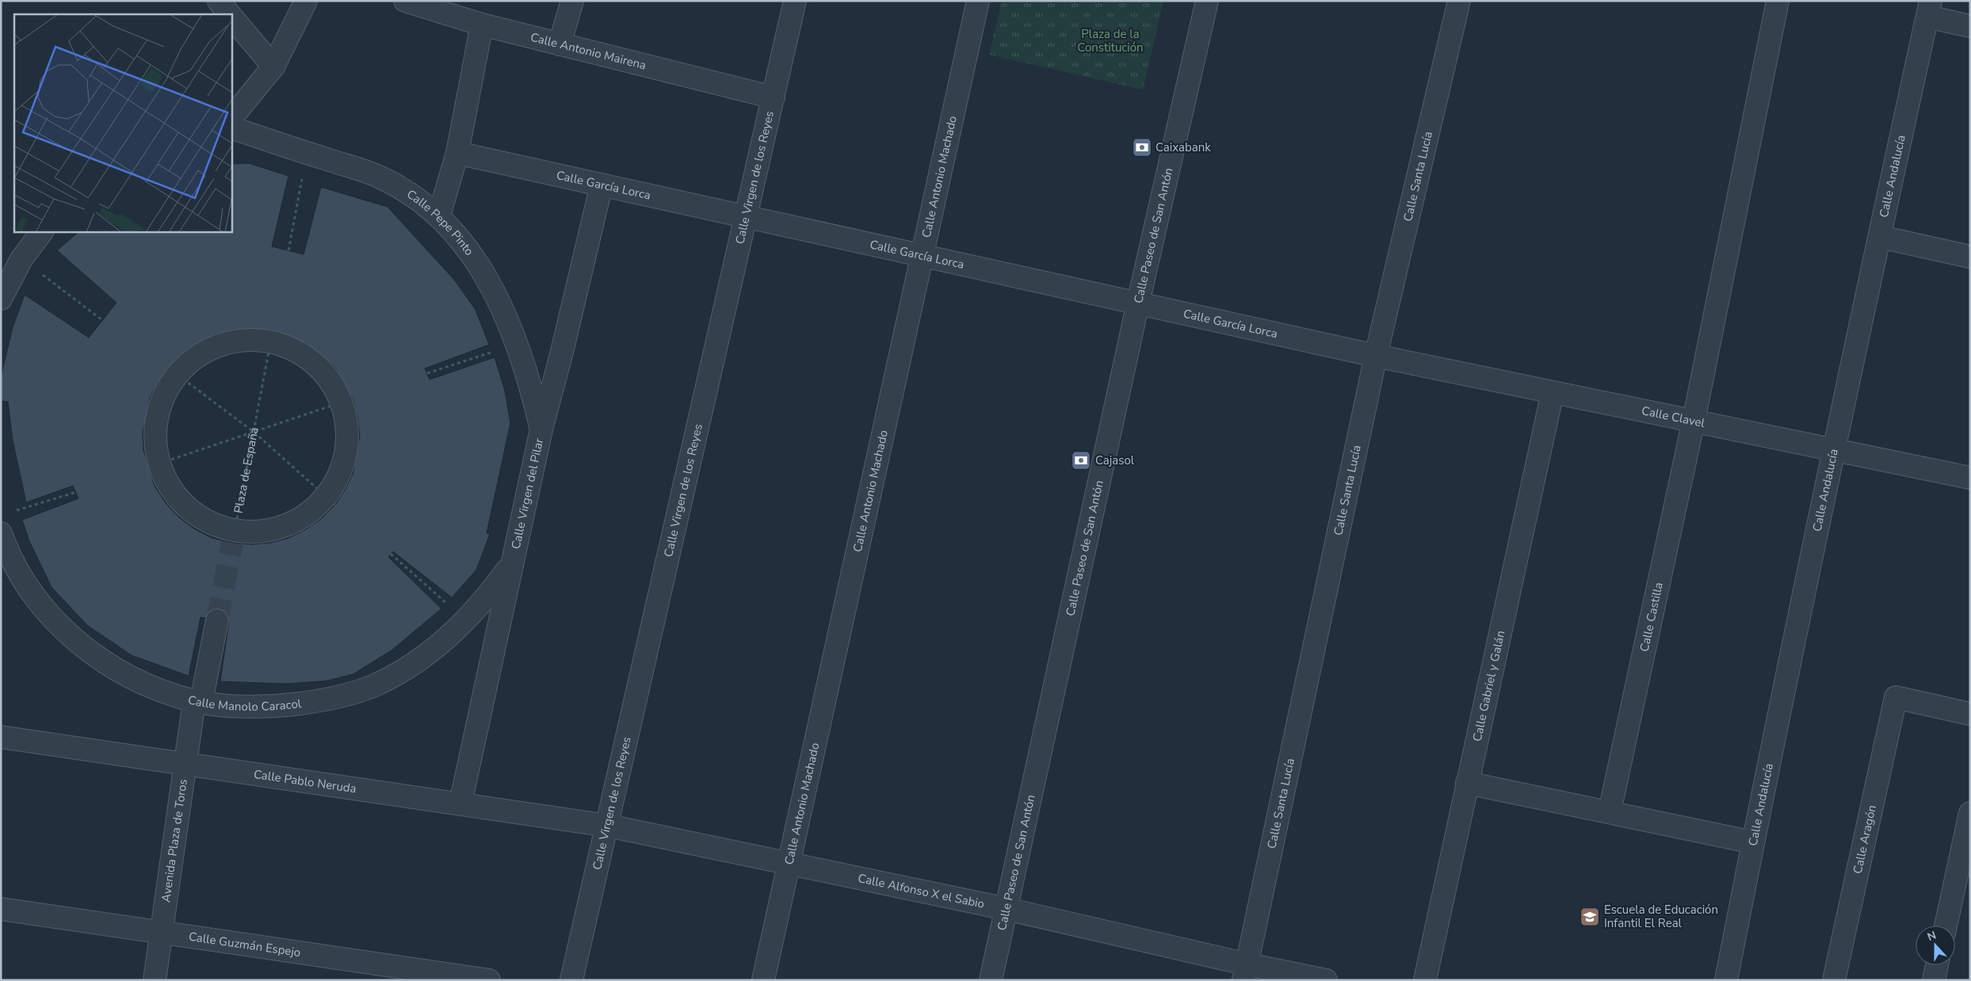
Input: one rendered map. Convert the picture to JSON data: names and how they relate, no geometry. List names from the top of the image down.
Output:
{
  "streets": {
    "street": [
      "Calle Antonio Mairena",
      "Calle Andalucía",
      "Calle Antonio Machado",
      "Calle Santa Lucía",
      "Calle Virgen de los Reyes",
      "Calle García Lorca",
      "Calle Pepe Pinto",
      "Calle Paseo de San Antón",
      "Calle Clavel",
      "Plaza de España",
      "Calle Virgen del Pilar",
      "Calle Castilla",
      "Calle Gabriel y Galán",
      "Calle Manolo Caracol",
      "Calle Pablo Neruda",
      "Calle Aragón",
      "Avenida Plaza de Toros",
      "Calle Alfonso X el Sabio",
      "Calle Guzmán Espejo"
    ]
  },
  "crossings": [
    ["Calle Antonio Mairena", "Calle Virgen de los Reyes"],
    ["Calle Andalucía", "Calle Clavel"],
    ["Calle Antonio Machado", "Calle García Lorca"],
    ["Calle Antonio Machado", "Calle Alfonso X el Sabio"],
    ["Calle Santa Lucía", "Calle García Lorca"],
    ["Calle Santa Lucía", "Calle Clavel"],
    ["Calle Santa Lucía", "Calle Alfonso X el Sabio"],
    ["Calle Virgen de los Reyes", "Calle García Lorca"],
    ["Calle Virgen de los Reyes", "Calle Pablo Neruda"],
    ["Calle Virgen de los Reyes", "Calle Alfonso X el Sabio"],
    ["Calle García Lorca", "Calle Paseo de San Antón"],
    ["Calle García Lorca", "Calle Clavel"],
    ["Calle García Lorca", "Calle Virgen del Pilar"],
    ["Calle Pepe Pinto", "Calle Virgen del Pilar"],
    ["Calle Paseo de San Antón", "Calle Alfonso X el Sabio"],
    ["Calle Clavel", "Calle Castilla"],
    ["Calle Clavel", "Calle Gabriel y Galán"],
    ["Calle Virgen del Pilar", "Calle Manolo Caracol"],
    ["Calle Virgen del Pilar", "Calle Pablo Neruda"],
    ["Calle Manolo Caracol", "Avenida Plaza de Toros"],
    ["Calle Pablo Neruda", "Avenida Plaza de Toros"],
    ["Calle Pablo Neruda", "Calle Alfonso X el Sabio"],
    ["Avenida Plaza de Toros", "Calle Guzmán Espejo"]
  ],
  "parks": ["Plaza de la Constitución"],
  "places": {
    "bank": ["Caixabank", "Cajasol"],
    "school or university": ["Escuela de Educación Infantil El Real"]
  },
  "north": "top"
}
